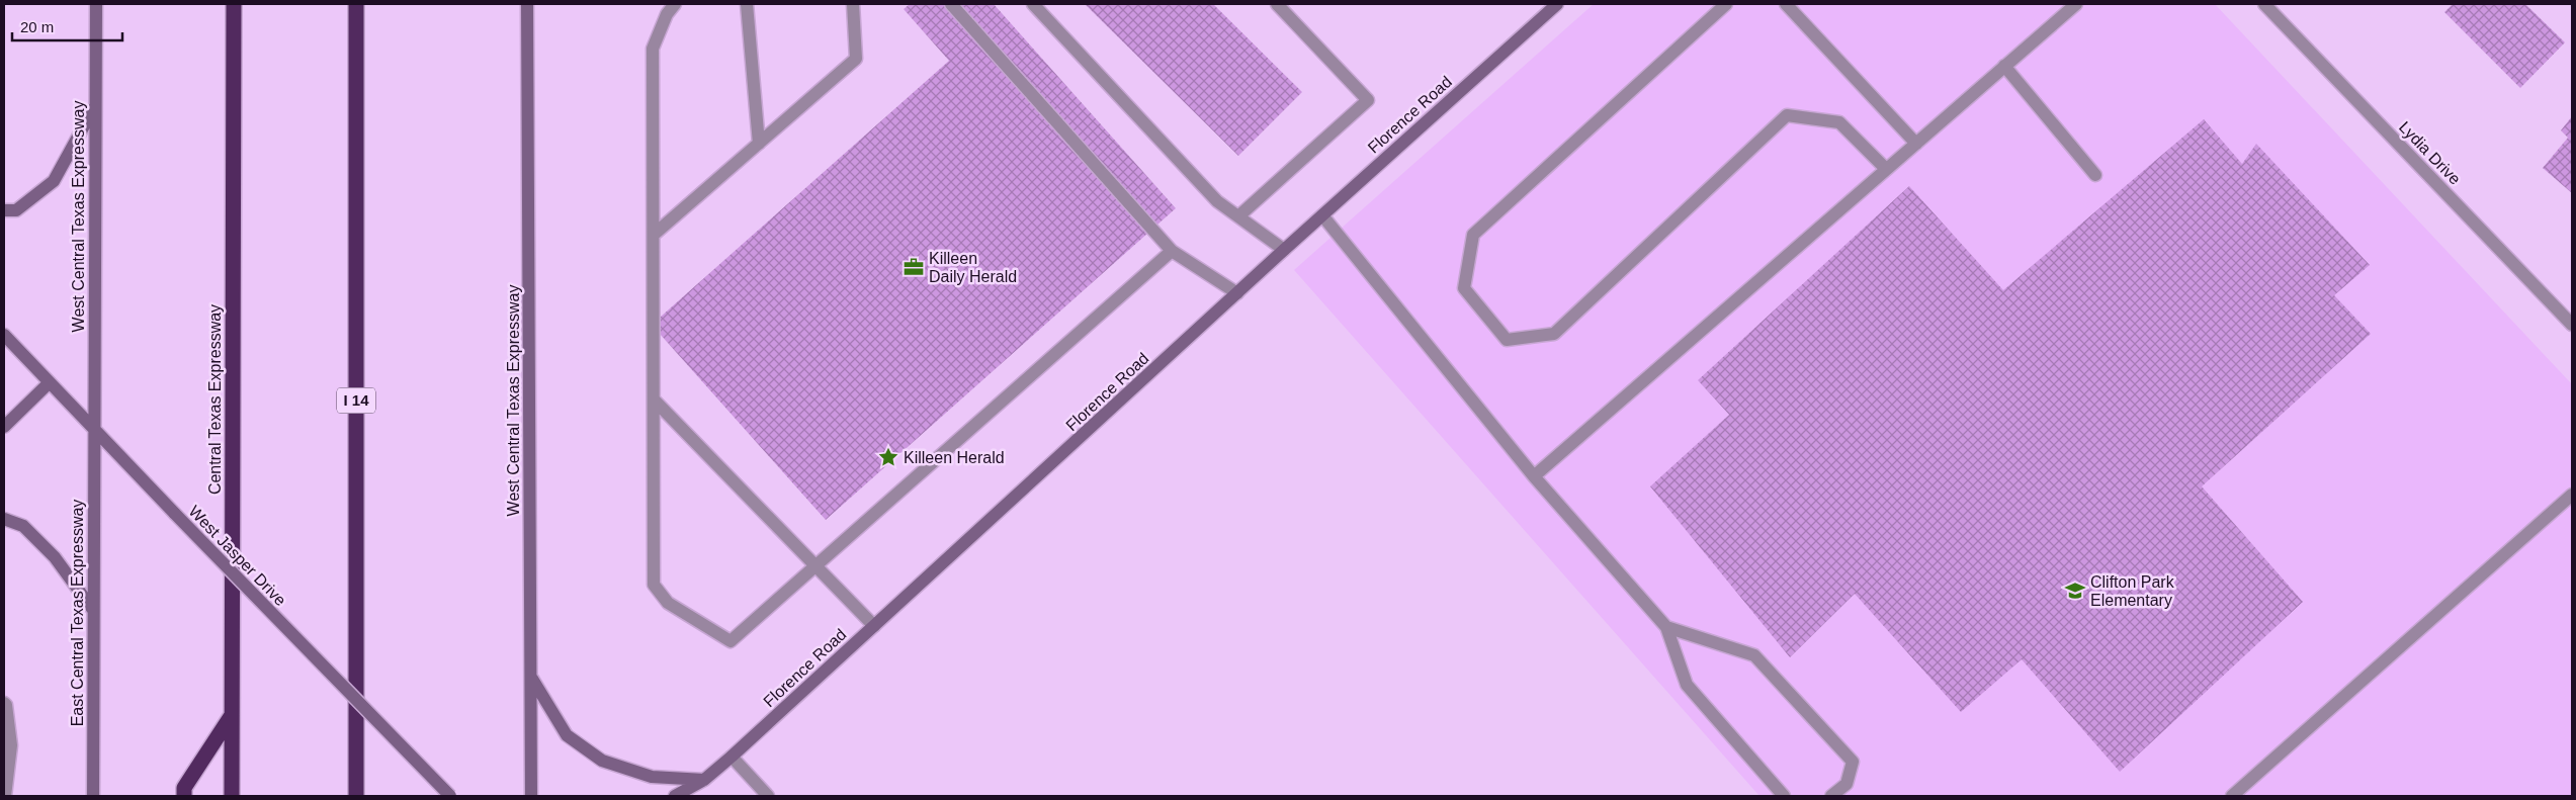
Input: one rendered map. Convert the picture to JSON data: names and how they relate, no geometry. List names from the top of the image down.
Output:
{
  "streets": {
    "highway": ["Central Texas Expressway", "I 14"],
    "main road": [
      "Florence Road",
      "West Central Texas Expressway",
      "West Jasper Drive",
      "East Central Texas Expressway"
    ],
    "street": ["Lydia Drive"]
  },
  "crossings": [
    ["West Central Texas Expressway", "West Jasper Drive"],
    ["West Central Texas Expressway", "East Central Texas Expressway"],
    ["West Jasper Drive", "East Central Texas Expressway"]
  ],
  "places": {
    "office": ["Killeen Daily Herald"],
    "place": ["Killeen Herald"],
    "school or university": ["Clifton Park Elementary"]
  },
  "scale_bar": "20 m"
}
